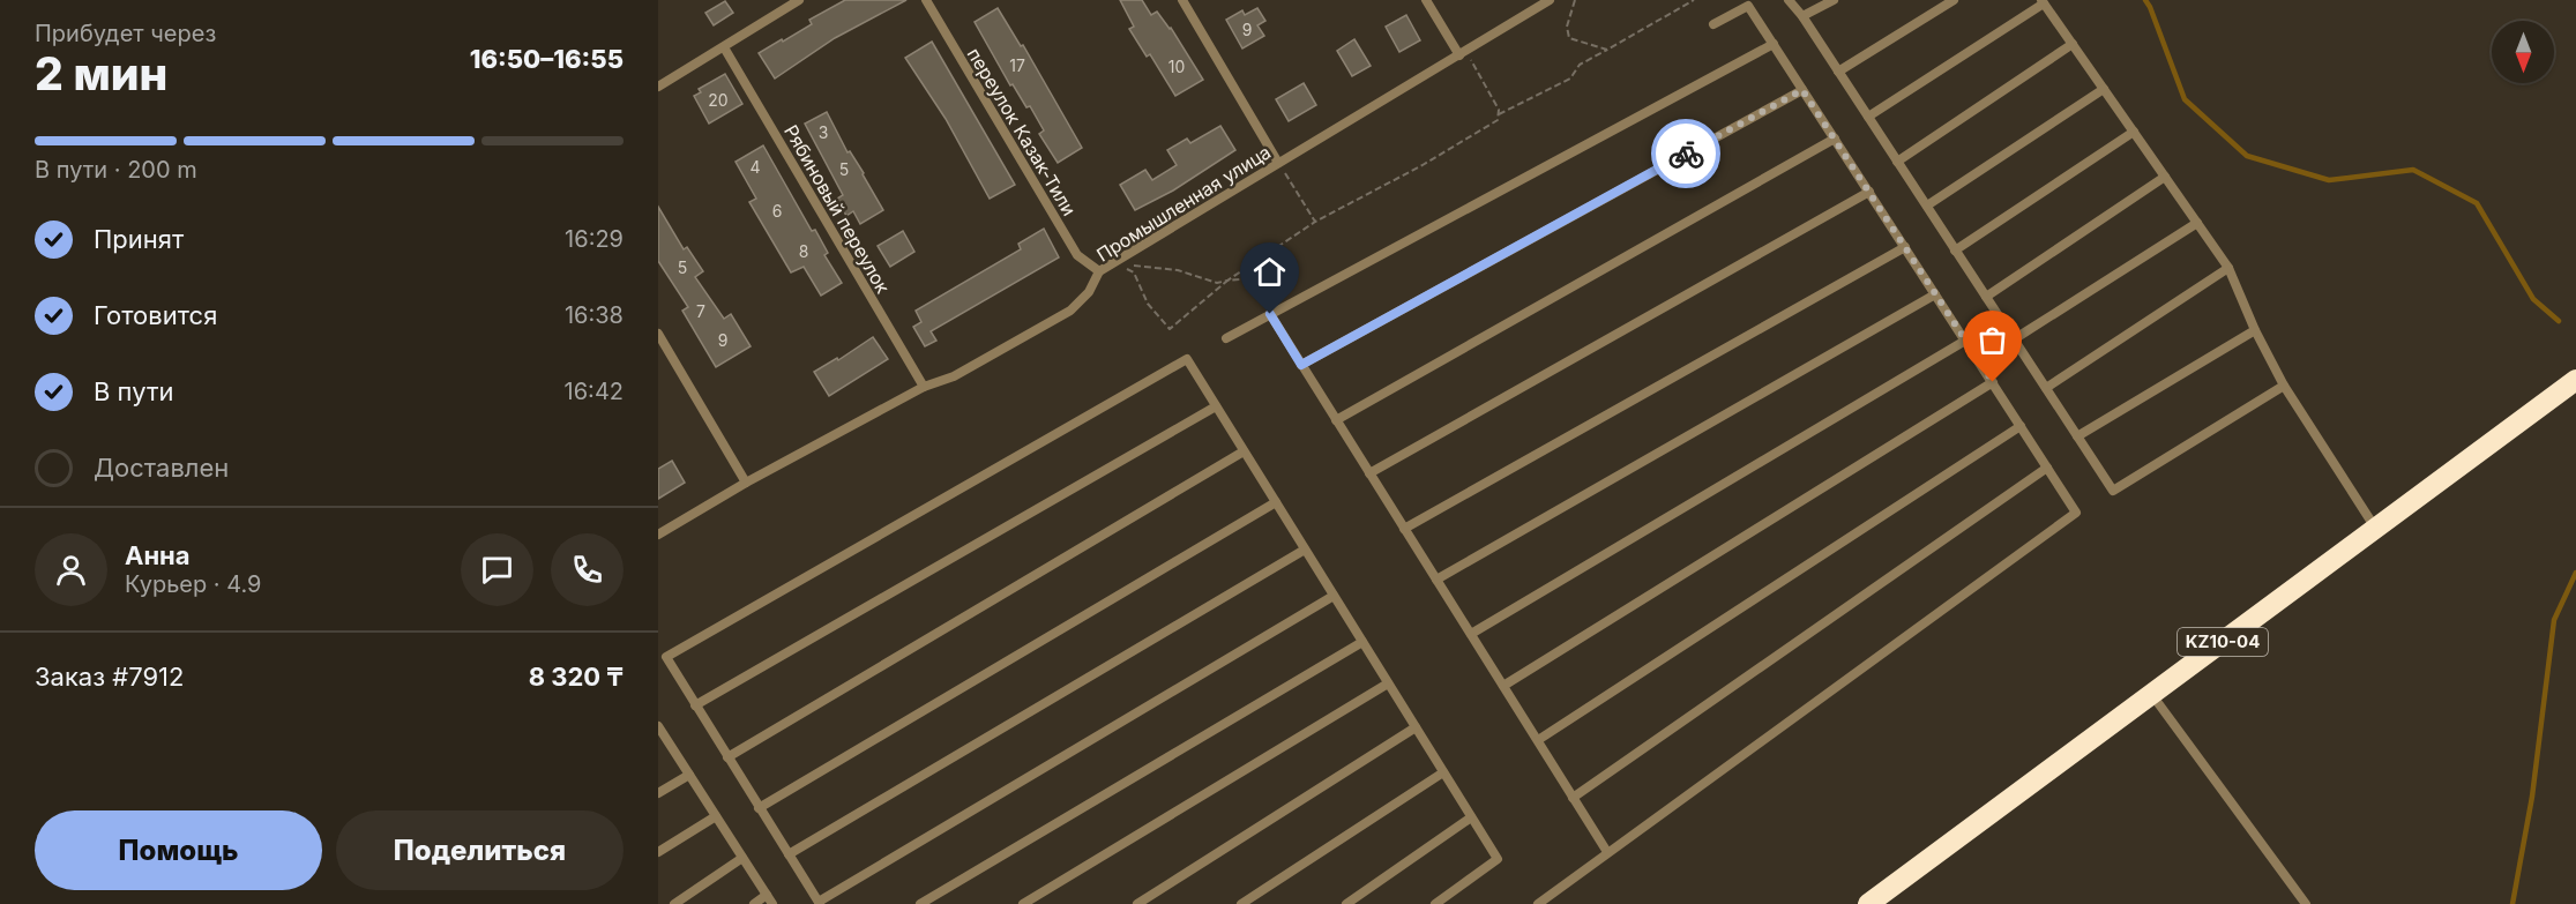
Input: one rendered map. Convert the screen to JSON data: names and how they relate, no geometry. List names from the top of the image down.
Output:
{
  "streets": {
    "highway": ["KZ10-04"],
    "lane": ["переулок Казак-Тили", "Промышленная улица", "Рябиновый переулок"]
  },
  "crossings": [
    ["переулок Казак-Тили", "Промышленная улица"],
    ["Промышленная улица", "Рябиновый переулок"]
  ],
  "house_numbers": [
    "9",
    "17",
    "10",
    "20",
    "3",
    "4",
    "5",
    "6",
    "8",
    "5",
    "7",
    "9"
  ],
  "north": "bottom",
  "page": {
    "heading": ["2 мин", "Прибудет через", "16:50–16:55"],
    "panel": [
      "Анна",
      "Курьер · 4.9",
      "Заказ #7912",
      "8 320 ₸"
    ],
    "bar": "В пути · 200 m",
    "list": [
      ["Принят", "16:29"],
      ["Готовится", "16:38"],
      ["В пути", "16:42"],
      "Доставлен"
    ],
    "buttons": ["Помощь", "Поделиться"]
  }
}
